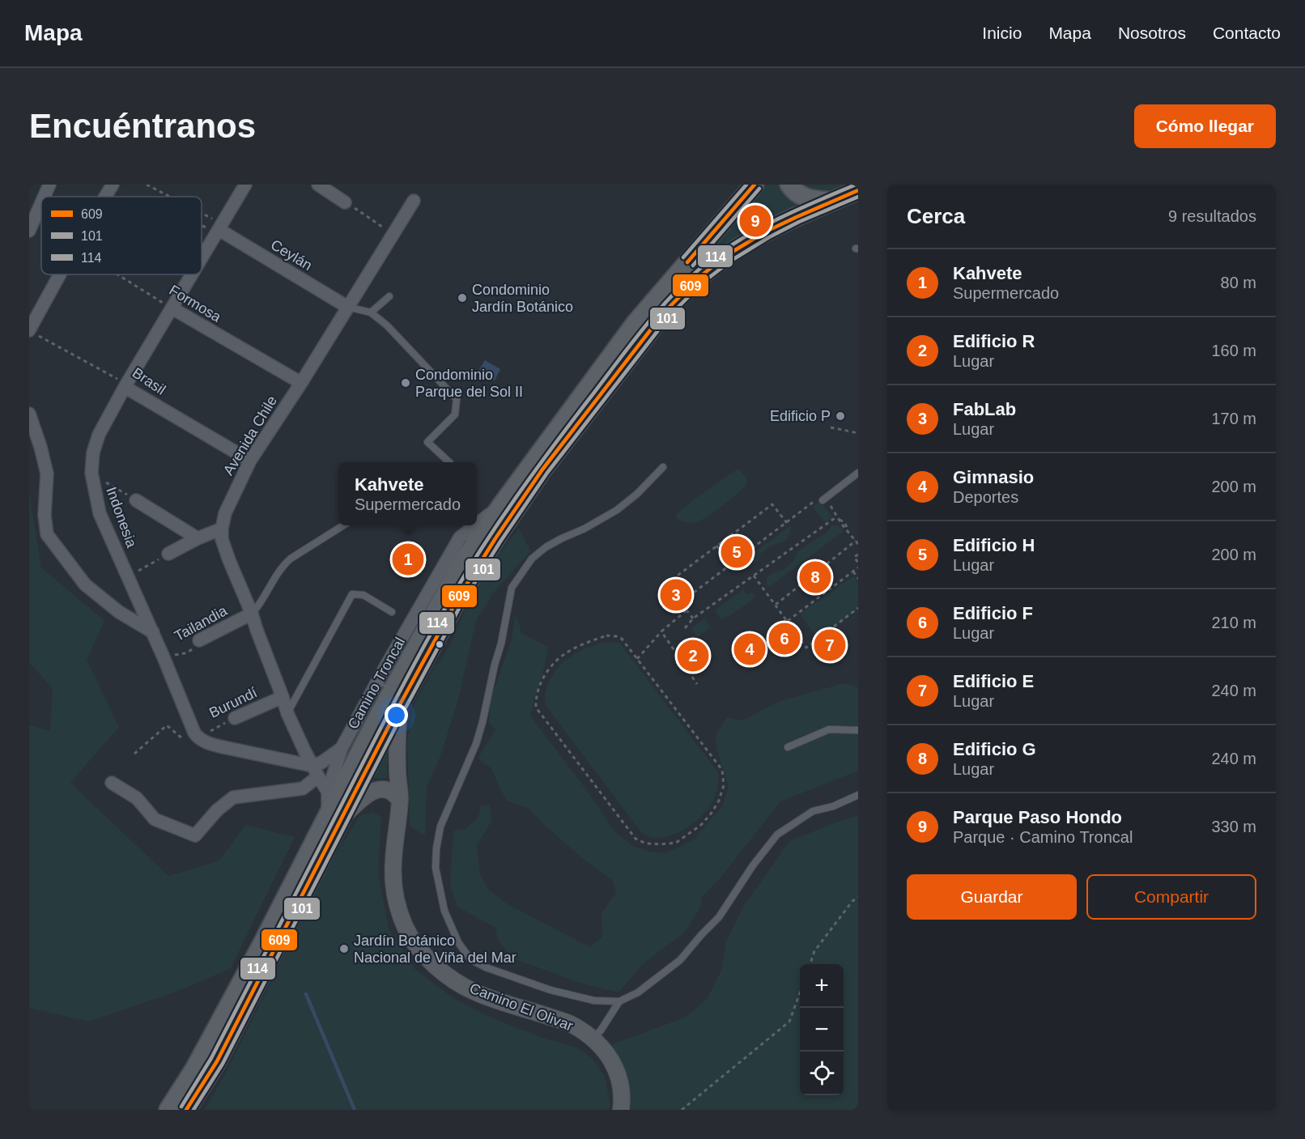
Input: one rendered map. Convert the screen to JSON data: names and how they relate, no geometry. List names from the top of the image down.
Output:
{
  "streets": {
    "main road": ["Camino Troncal", "Camino El Olivar"],
    "street": [
      "Ceylán",
      "Formosa",
      "Brasil",
      "Avenida Chile",
      "Indonesia",
      "Tailandia",
      "Burundí"
    ]
  },
  "crossings": [
    ["Ceylán", "Avenida Chile"],
    ["Ceylán", "Indonesia"],
    ["Formosa", "Avenida Chile"],
    ["Formosa", "Indonesia"],
    ["Brasil", "Avenida Chile"],
    ["Brasil", "Indonesia"],
    ["Avenida Chile", "Tailandia"],
    ["Avenida Chile", "Camino Troncal"],
    ["Avenida Chile", "Burundí"],
    ["Indonesia", "Tailandia"],
    ["Indonesia", "Burundí"],
    ["Camino Troncal", "Camino El Olivar"]
  ],
  "places": [
    "Condominio Jardín Botánico",
    "Condominio Parque del Sol II",
    "Edificio P",
    "Jardín Botánico Nacional de Viña del Mar"
  ],
  "lines": ["transit line 609", "transit line 114", "transit line 101"],
  "legend": ["609", "101", "114"],
  "page": {
    "header": "Mapa",
    "nav": [
      "Inicio",
      "Mapa",
      "Nosotros",
      "Contacto"
    ],
    "buttons": [
      "Cómo llegar",
      ["Guardar", "Compartir"]
    ],
    "title": "Encuéntranos",
    "heading": ["Cerca", "9 resultados"],
    "pins": [
      "9",
      "5",
      "1",
      "8",
      "3",
      "6",
      "7",
      "4",
      "2"
    ],
    "list": [
      {
        "mark": "1",
        "name": "Kahvete",
        "note": "Supermercado",
        "value": "80 m"
      },
      {
        "mark": "2",
        "name": "Edificio R",
        "note": "Lugar",
        "value": "160 m"
      },
      {
        "mark": "3",
        "name": "FabLab",
        "note": "Lugar",
        "value": "170 m"
      },
      {
        "mark": "4",
        "name": "Gimnasio",
        "note": "Deportes",
        "value": "200 m"
      },
      {
        "mark": "5",
        "name": "Edificio H",
        "note": "Lugar",
        "value": "200 m"
      },
      {
        "mark": "6",
        "name": "Edificio F",
        "note": "Lugar",
        "value": "210 m"
      },
      {
        "mark": "7",
        "name": "Edificio E",
        "note": "Lugar",
        "value": "240 m"
      },
      {
        "mark": "8",
        "name": "Edificio G",
        "note": "Lugar",
        "value": "240 m"
      },
      {
        "mark": "9",
        "name": "Parque Paso Hondo",
        "note": "Parque · Camino Troncal",
        "value": "330 m"
      }
    ],
    "popup": ["Kahvete", "Supermercado"],
    "map_buttons": ["+", "−"]
  }
}
